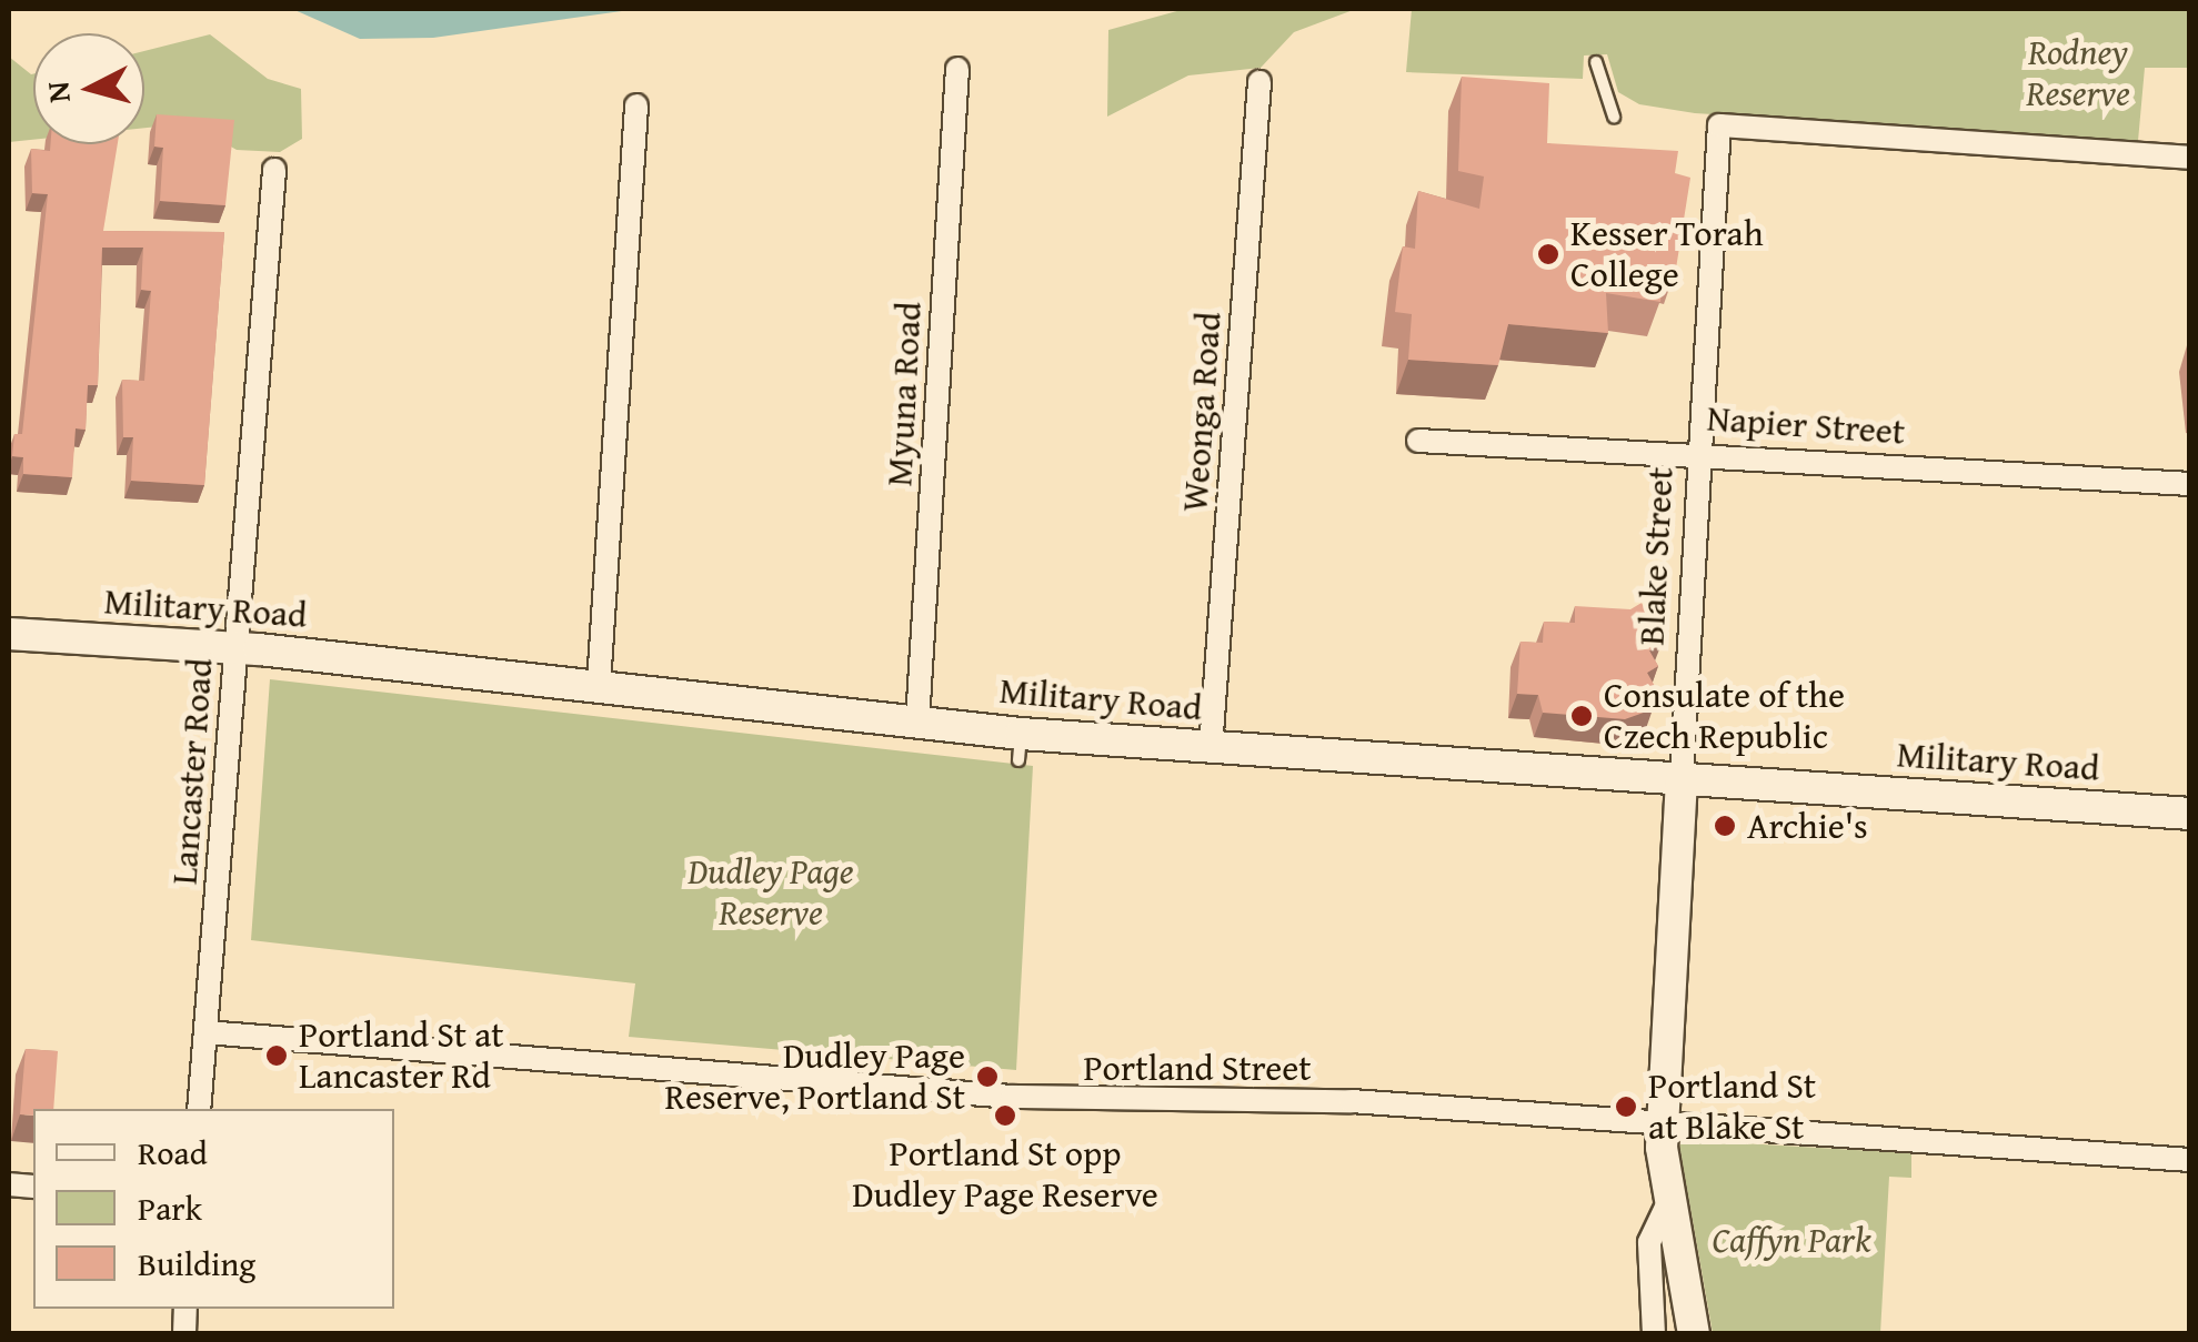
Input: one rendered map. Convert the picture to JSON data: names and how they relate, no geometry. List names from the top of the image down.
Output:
{
  "streets": {
    "street": [
      "Myuna Road",
      "Weonga Road",
      "Napier Street",
      "Blake Street",
      "Military Road",
      "Lancaster Road",
      "Portland Street"
    ]
  },
  "crossings": [
    ["Myuna Road", "Military Road"],
    ["Weonga Road", "Military Road"],
    ["Napier Street", "Blake Street"],
    ["Blake Street", "Military Road"],
    ["Blake Street", "Portland Street"],
    ["Military Road", "Lancaster Road"],
    ["Lancaster Road", "Portland Street"]
  ],
  "parks": ["Rodney Reserve", "Dudley Page Reserve", "Caffyn Park"],
  "places": [
    "Kesser Torah College",
    "Consulate of the Czech Republic",
    "Archie's",
    "Portland St at Lancaster Rd",
    "Dudley Page Reserve, Portland St",
    "Portland St at Blake St",
    "Portland St opp Dudley Page Reserve"
  ],
  "legend": ["Road", "Park", "Building"],
  "north": "left"
}
